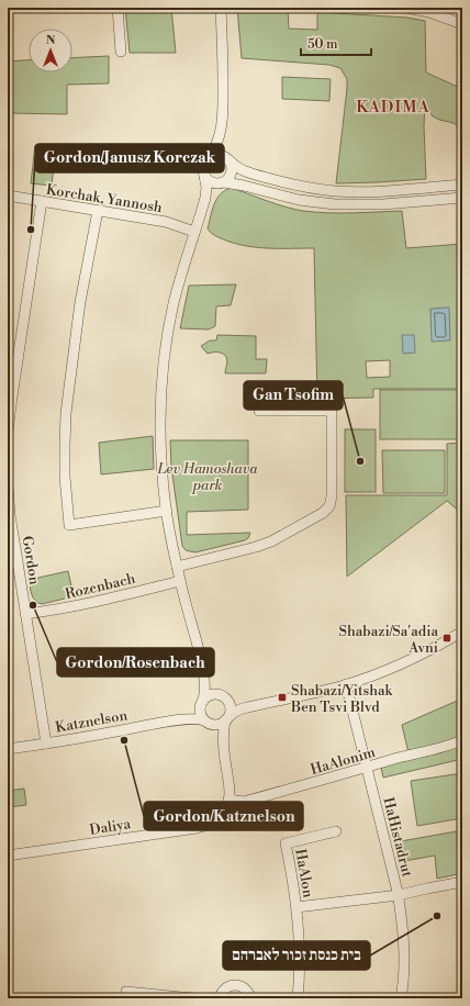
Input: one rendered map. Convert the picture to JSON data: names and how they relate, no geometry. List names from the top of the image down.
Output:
{
  "streets": {
    "street": [
      "Korchak, Yannosh",
      "Gordon",
      "Rozenbach",
      "Katznelson",
      "HaAlonim",
      "Daliya",
      "HaHistadrut",
      "HaAlon"
    ]
  },
  "crossings": [
    ["Gordon", "Rozenbach"],
    ["Gordon", "Katznelson"],
    ["HaAlonim", "Daliya"],
    ["HaAlonim", "HaHistadrut"],
    ["HaHistadrut", "HaAlon"]
  ],
  "districts": ["KADIMA"],
  "parks": ["Lev Hamoshava park"],
  "places": {
    "other": [
      "Gordon/Janusz Korczak",
      "Gan Tsofim",
      "Gordon/Rosenbach",
      "Gordon/Katznelson",
      "בית כנסת זכור לאברהם"
    ],
    "transit": ["Shabazi/Sa'adia Avni", "Shabazi/Yitshak Ben Tsvi Blvd"]
  },
  "scale_bar": "50 m",
  "north": "top"
}
